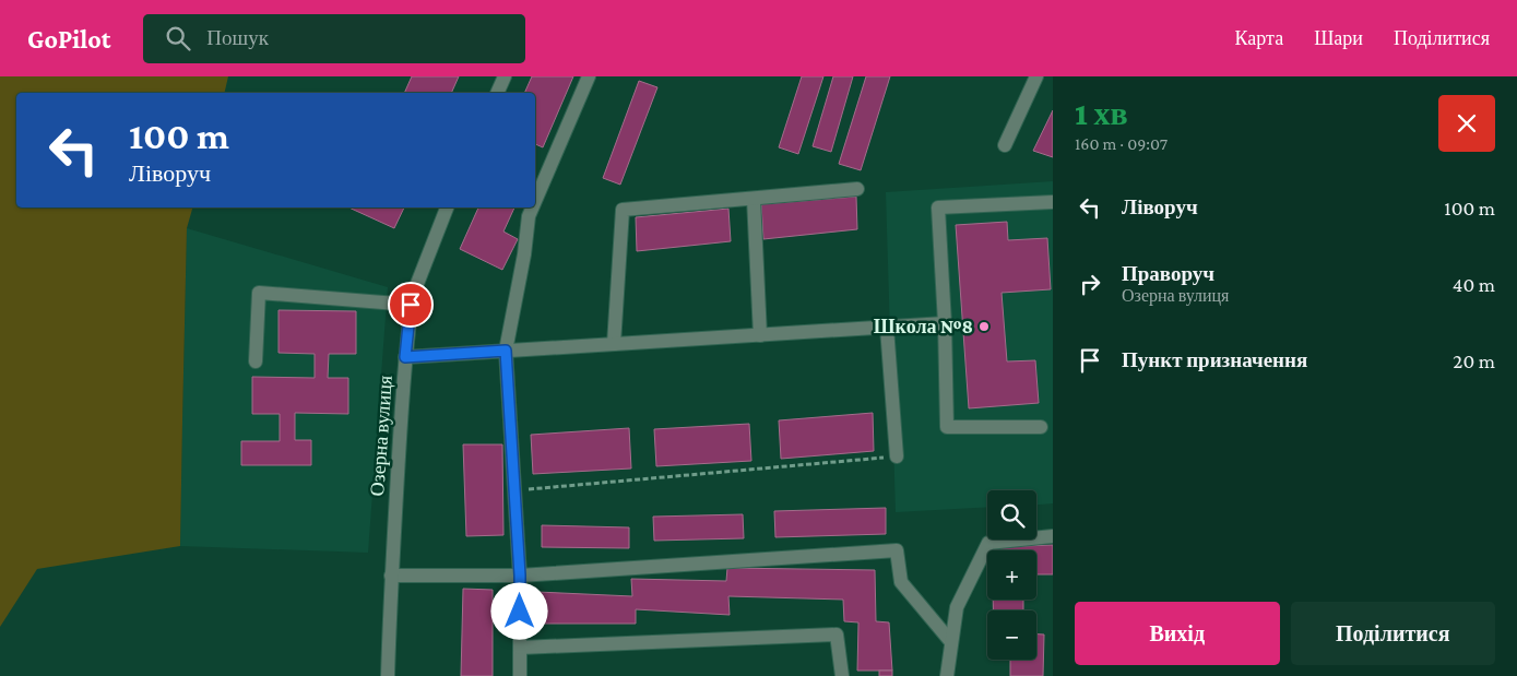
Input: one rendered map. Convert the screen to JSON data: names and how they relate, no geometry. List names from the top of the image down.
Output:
{
  "streets": {
    "street": ["Озерна вулиця"]
  },
  "places": ["Школа №8"],
  "page": {
    "header": "GoPilot",
    "search": "Пошук",
    "nav": ["Карта", "Шари", "Поділитися"],
    "heading": ["1 хв", "160 m · 09:07"],
    "turn": ["100 m", "Ліворуч"],
    "list": [
      {
        "name": "Ліворуч",
        "value": "100 m"
      },
      {
        "name": "Праворуч",
        "note": "Озерна вулиця",
        "value": "40 m"
      },
      {
        "name": "Пункт призначення",
        "value": "20 m"
      }
    ],
    "map_buttons": ["+", "−"],
    "buttons": ["Вихід", "Поділитися"]
  }
}
